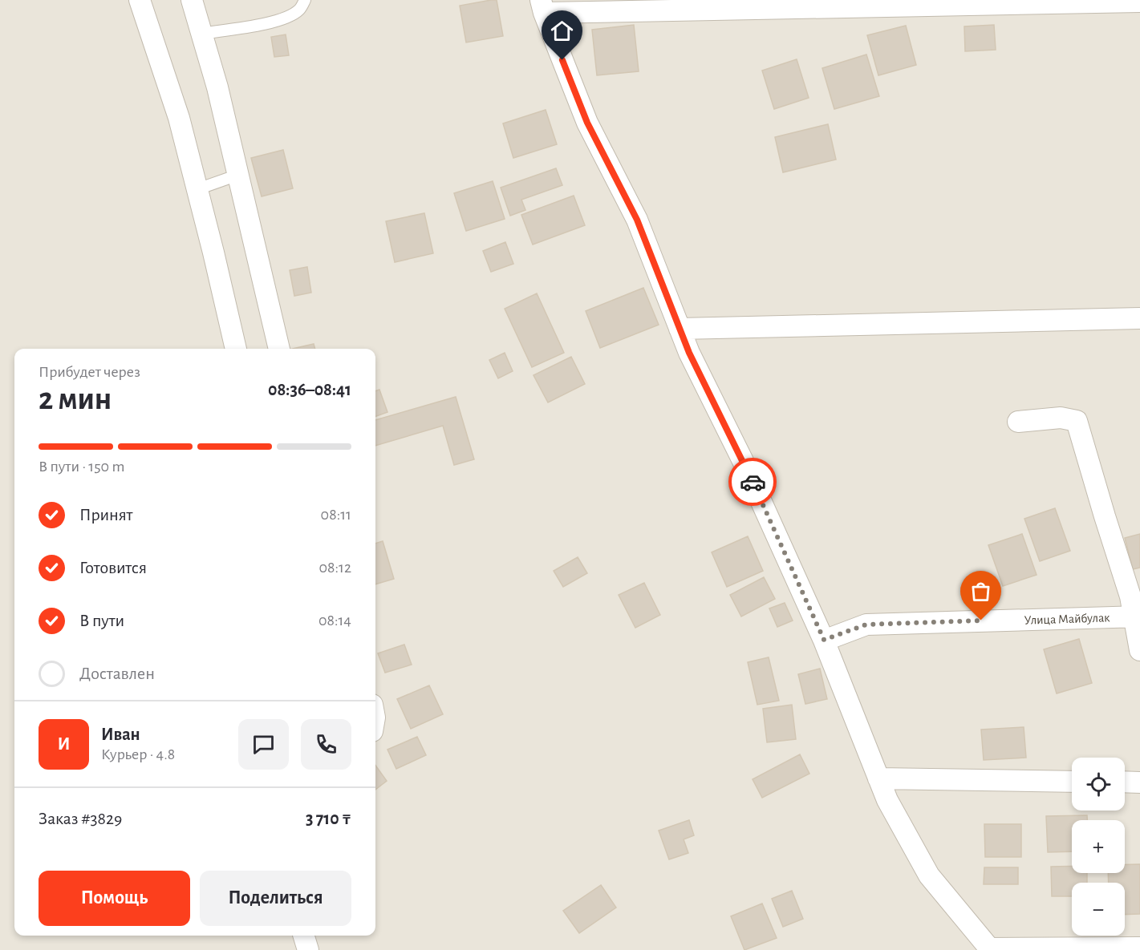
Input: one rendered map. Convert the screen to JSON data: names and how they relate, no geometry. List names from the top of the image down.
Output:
{
  "streets": {
    "street": ["Улица Майбулак"]
  },
  "page": {
    "heading": ["2 мин", "Прибудет через", "08:36–08:41"],
    "panel": [
      "Иван",
      "Курьер · 4.8",
      "Заказ #3829",
      "3 710 ₸"
    ],
    "bar": "В пути · 150 m",
    "list": [
      ["Принят", "08:11"],
      ["Готовится", "08:12"],
      ["В пути", "08:14"],
      "Доставлен"
    ],
    "round": "И",
    "map_buttons": ["+", "−"],
    "buttons": ["Помощь", "Поделиться"]
  }
}
